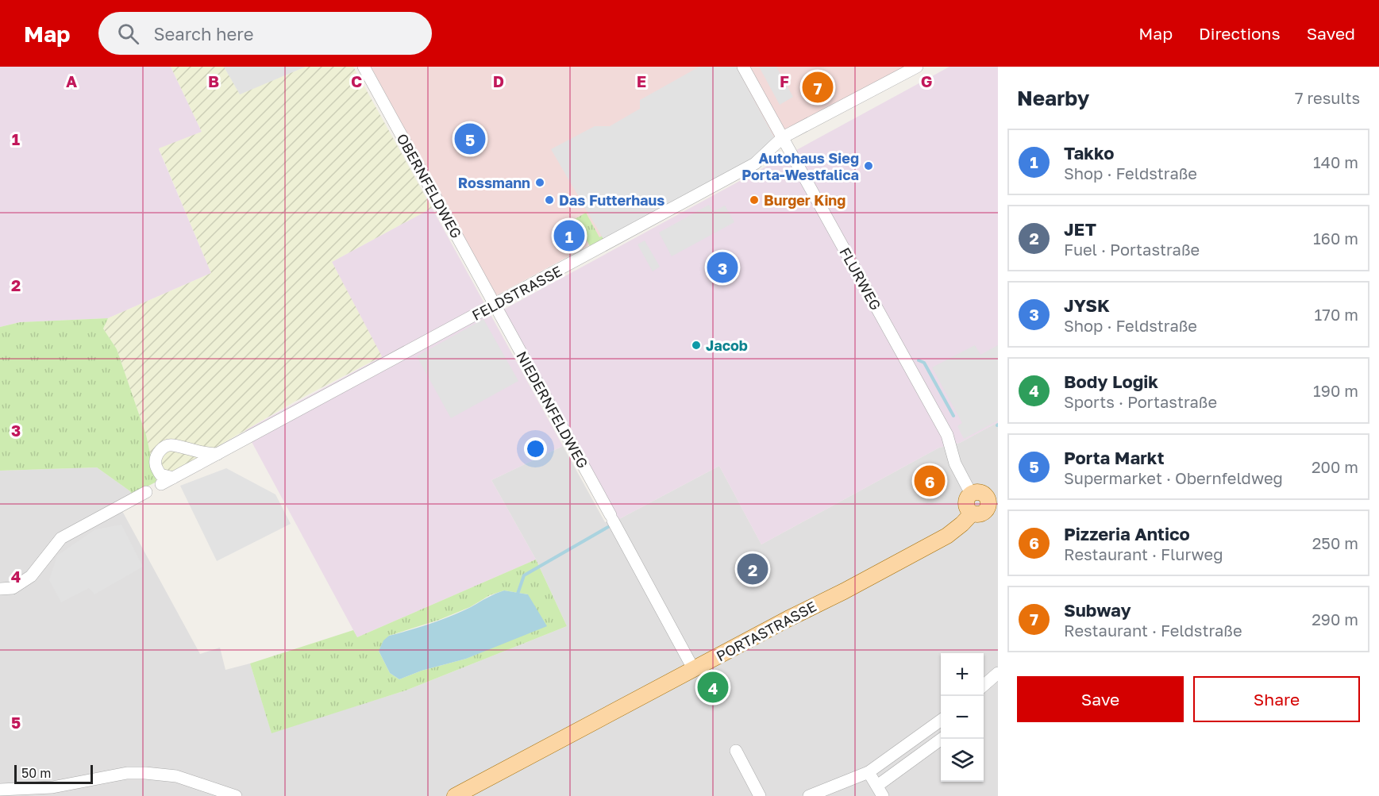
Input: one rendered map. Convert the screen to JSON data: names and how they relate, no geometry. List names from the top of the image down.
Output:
{
  "streets": {
    "main road": ["PORTASTRASSE"],
    "street": [
      "OBERNFELDWEG",
      "FLURWEG",
      "FELDSTRASSE",
      "NIEDERNFELDWEG"
    ]
  },
  "crossings": [
    ["OBERNFELDWEG", "FELDSTRASSE"],
    ["OBERNFELDWEG", "NIEDERNFELDWEG"],
    ["FLURWEG", "FELDSTRASSE"],
    ["FLURWEG", "PORTASTRASSE"],
    ["FELDSTRASSE", "NIEDERNFELDWEG"],
    ["NIEDERNFELDWEG", "PORTASTRASSE"]
  ],
  "places": [
    "Autohaus Sieg Porta-Westfalica",
    "Rossmann",
    "Das Futterhaus",
    "Burger King",
    "Jacob"
  ],
  "scale_bar": "50 m",
  "page": {
    "header": "Map",
    "search": "Search here",
    "nav": ["Map", "Directions", "Saved"],
    "heading": ["Nearby", "7 results"],
    "pins": [
      "7",
      "5",
      "1",
      "3",
      "6",
      "2",
      "4"
    ],
    "list": [
      {
        "mark": "1",
        "name": "Takko",
        "note": "Shop · Feldstraße",
        "value": "140 m"
      },
      {
        "mark": "2",
        "name": "JET",
        "note": "Fuel · Portastraße",
        "value": "160 m"
      },
      {
        "mark": "3",
        "name": "JYSK",
        "note": "Shop · Feldstraße",
        "value": "170 m"
      },
      {
        "mark": "4",
        "name": "Body Logik",
        "note": "Sports · Portastraße",
        "value": "190 m"
      },
      {
        "mark": "5",
        "name": "Porta Markt",
        "note": "Supermarket · Obernfeldweg",
        "value": "200 m"
      },
      {
        "mark": "6",
        "name": "Pizzeria Antico",
        "note": "Restaurant · Flurweg",
        "value": "250 m"
      },
      {
        "mark": "7",
        "name": "Subway",
        "note": "Restaurant · Feldstraße",
        "value": "290 m"
      }
    ],
    "map_buttons": ["+", "−"],
    "buttons": ["Save", "Share"],
    "scale": "50 m"
  },
  "grid": {
    "columns": [
      "A",
      "B",
      "C",
      "D",
      "E",
      "F",
      "G"
    ],
    "rows": [
      "1",
      "2",
      "3",
      "4",
      "5"
    ]
  }
}
